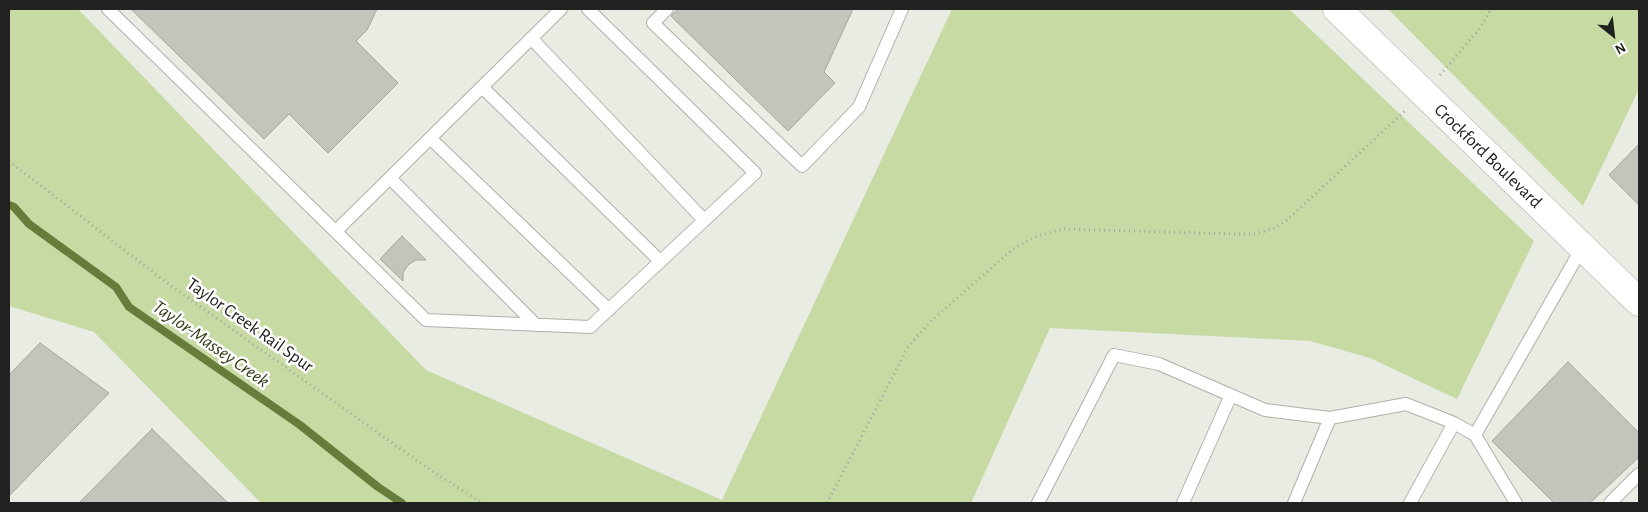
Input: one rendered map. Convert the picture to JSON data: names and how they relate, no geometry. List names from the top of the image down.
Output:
{
  "streets": {
    "street": ["Crockford Boulevard"],
    "path": ["Taylor Creek Rail Spur"]
  },
  "water": ["Taylor-Massey Creek"],
  "north": "bottom right"
}
